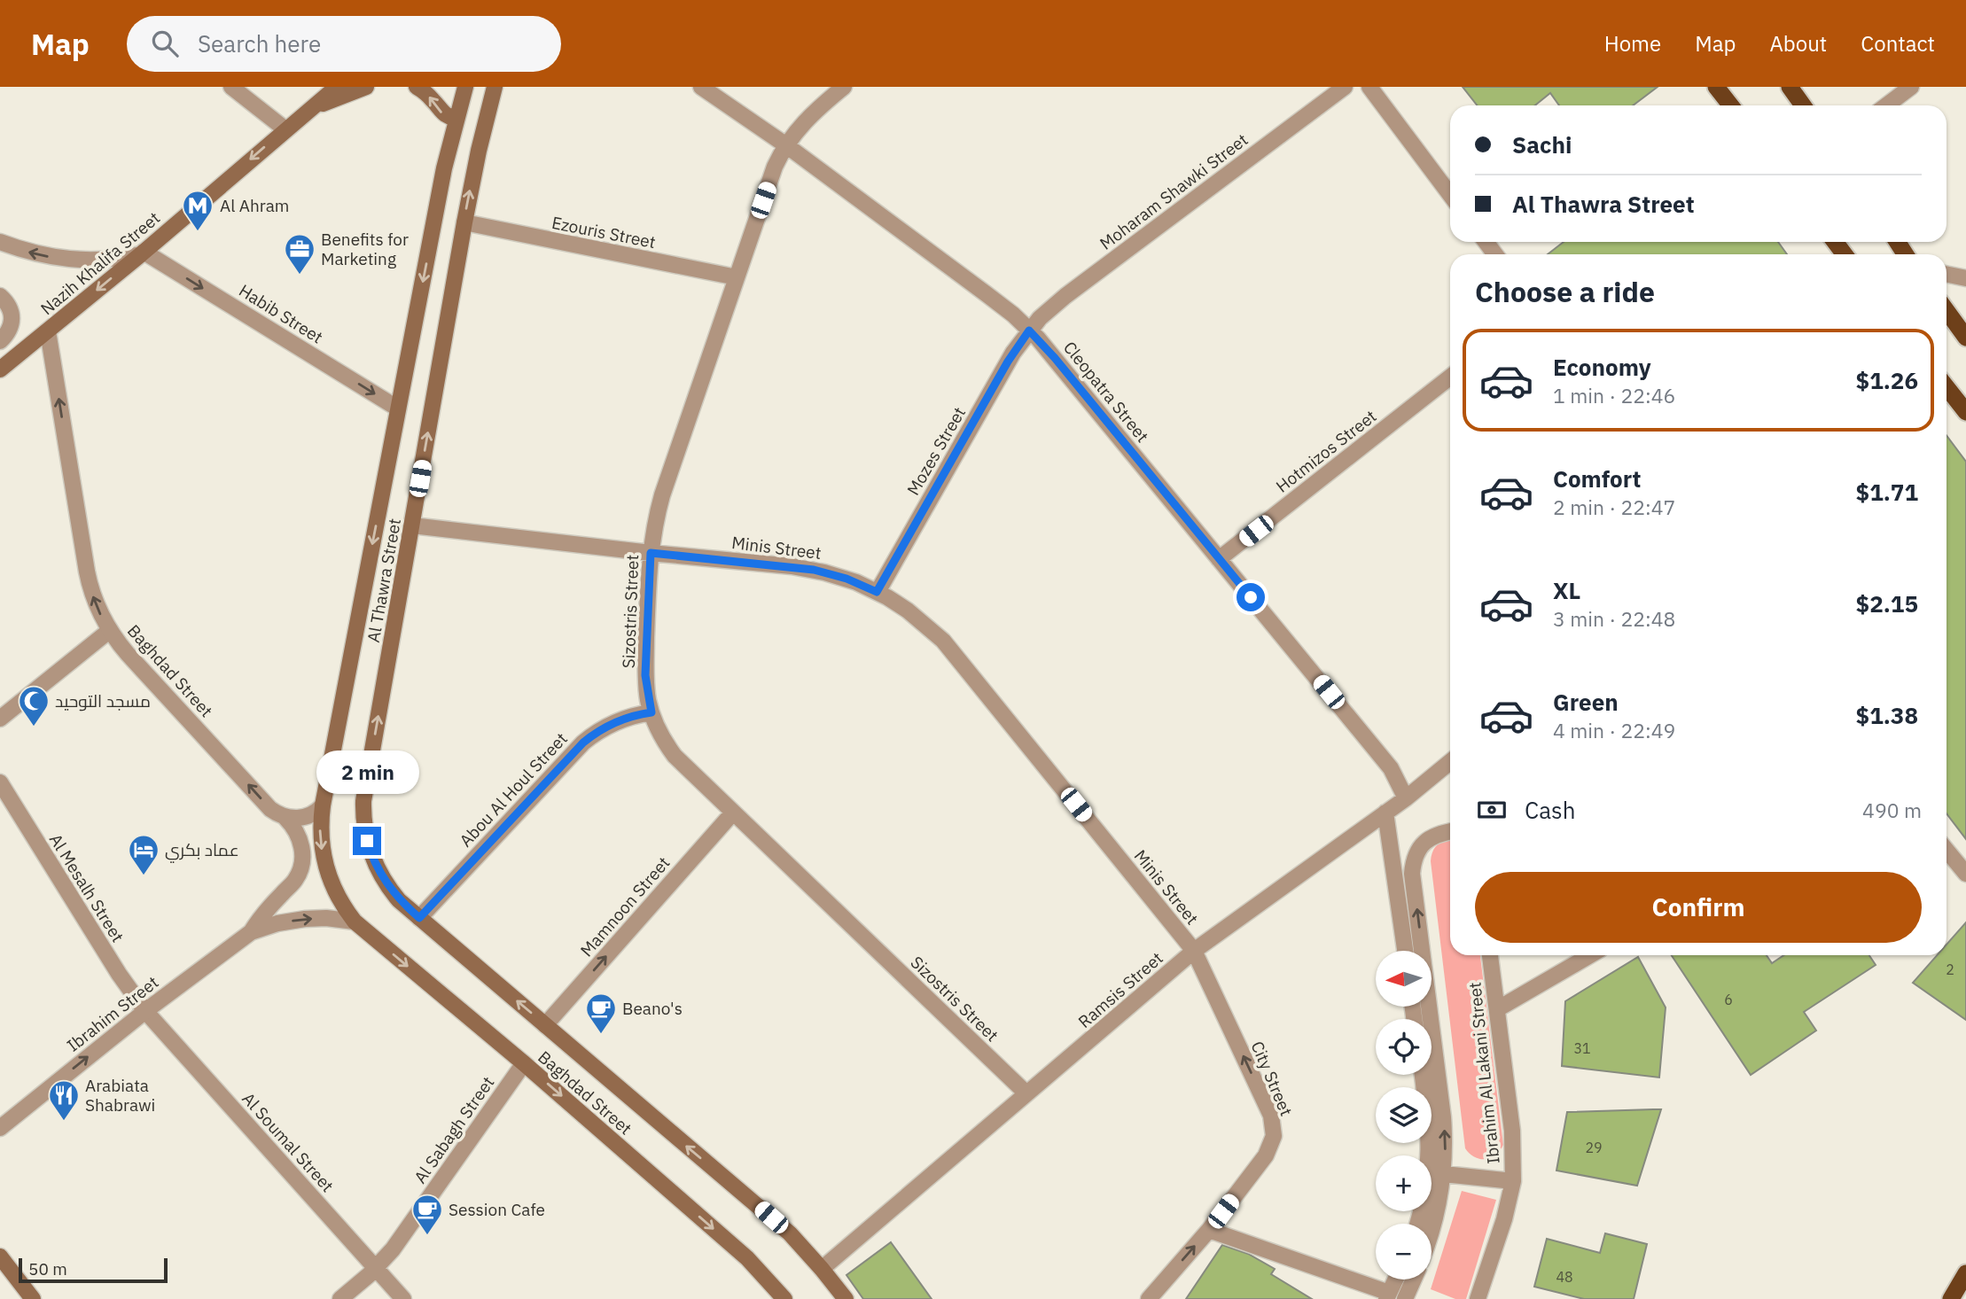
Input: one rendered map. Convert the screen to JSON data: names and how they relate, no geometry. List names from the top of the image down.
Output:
{
  "streets": {
    "main road": ["Nazih Khalifa Street", "Al Thawra Street", "Baghdad Street"],
    "street": [
      "Moharam Shawki Street",
      "Ezouris Street",
      "Habib Street",
      "Cleopatra Street",
      "Mozes Street",
      "Hotmizos Street",
      "Minis Street",
      "Sizostris Street",
      "Abou Al Houl Street",
      "Al Mesalh Street",
      "Mamnoon Street",
      "Ramsis Street",
      "Ibrahim Street",
      "Ibrahim Al Lakani Street",
      "City Street",
      "Al Sabagh Street",
      "Al Soumal Street"
    ]
  },
  "crossings": [
    ["Moharam Shawki Street", "Cleopatra Street"],
    ["Moharam Shawki Street", "Mozes Street"],
    ["Ezouris Street", "Al Thawra Street"],
    ["Ezouris Street", "Sizostris Street"],
    ["Nazih Khalifa Street", "Habib Street"],
    ["Nazih Khalifa Street", "Baghdad Street"],
    ["Habib Street", "Al Thawra Street"],
    ["Cleopatra Street", "Mozes Street"],
    ["Cleopatra Street", "Hotmizos Street"],
    ["Cleopatra Street", "Sizostris Street"],
    ["Cleopatra Street", "Ramsis Street"],
    ["Mozes Street", "Minis Street"],
    ["Minis Street", "Al Thawra Street"],
    ["Minis Street", "Sizostris Street"],
    ["Minis Street", "Ramsis Street"],
    ["Minis Street", "City Street"],
    ["Al Thawra Street", "Baghdad Street"],
    ["Al Thawra Street", "Abou Al Houl Street"],
    ["Al Thawra Street", "Ibrahim Street"],
    ["Sizostris Street", "Abou Al Houl Street"],
    ["Sizostris Street", "Mamnoon Street"],
    ["Sizostris Street", "Ramsis Street"],
    ["Baghdad Street", "Abou Al Houl Street"],
    ["Baghdad Street", "Mamnoon Street"],
    ["Baghdad Street", "Ramsis Street"],
    ["Baghdad Street", "Ibrahim Street"],
    ["Baghdad Street", "Al Sabagh Street"],
    ["Al Mesalh Street", "Ibrahim Street"],
    ["Al Mesalh Street", "Al Soumal Street"],
    ["Ramsis Street", "City Street"],
    ["Ibrahim Street", "Al Soumal Street"],
    ["Al Sabagh Street", "Al Soumal Street"]
  ],
  "one_way": [
    "Nazih Khalifa Street",
    "Habib Street",
    "Mamnoon Street",
    "Ibrahim Street",
    "City Street"
  ],
  "places": {
    "metro station": ["Al Ahram"],
    "office": ["Benefits for Marketing"],
    "mosque": ["مسجد التوحيد"],
    "hotel": ["عماد بكري"],
    "cafe": ["Beano's", "Session Cafe"],
    "restaurant": ["Arabiata Shabrawi"]
  },
  "house_numbers": [
    "2",
    "6",
    "31",
    "29",
    "48"
  ],
  "scale_bar": "50 m",
  "north": "left",
  "page": {
    "header": "Map",
    "search": "Search here",
    "nav": [
      "Home",
      "Map",
      "About",
      "Contact"
    ],
    "banner": ["Sachi", "Al Thawra Street"],
    "heading": "Choose a ride",
    "list": [
      {
        "name": "Economy",
        "note": "1 min · 22:46",
        "value": "$1.26"
      },
      {
        "name": "Comfort",
        "note": "2 min · 22:47",
        "value": "$1.71"
      },
      {
        "name": "XL",
        "note": "3 min · 22:48",
        "value": "$2.15"
      },
      {
        "name": "Green",
        "note": "4 min · 22:49",
        "value": "$1.38"
      }
    ],
    "bubble": "2 min",
    "pay": ["Cash", "490 m"],
    "buttons": "Confirm",
    "map_buttons": ["+", "−"],
    "scale": "50 m"
  }
}
